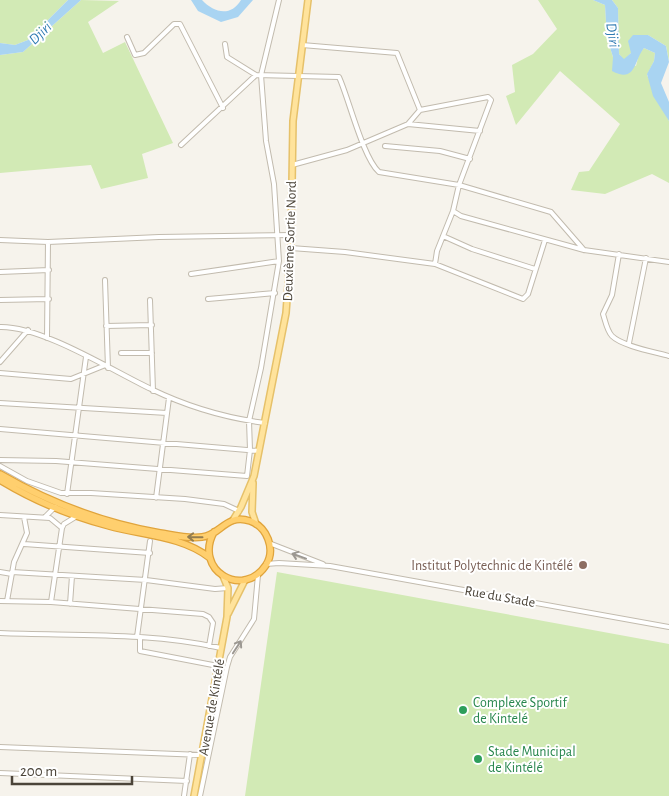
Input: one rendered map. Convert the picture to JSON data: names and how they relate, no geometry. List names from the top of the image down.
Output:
{
  "streets": {
    "main road": ["Deuxième Sortie Nord", "Avenue de Kintélé"],
    "street": ["Rue du Stade"]
  },
  "crossings": [
    ["Deuxième Sortie Nord", "Rue du Stade"],
    ["Deuxième Sortie Nord", "Avenue de Kintélé"],
    ["Rue du Stade", "Avenue de Kintélé"]
  ],
  "water": ["Djiri"],
  "places": ["Institut Polytechnic de Kintélé", "Complexe Sportif de Kintelé", "Stade Municipal de Kintélé"],
  "scale_bar": "200 m"
}
